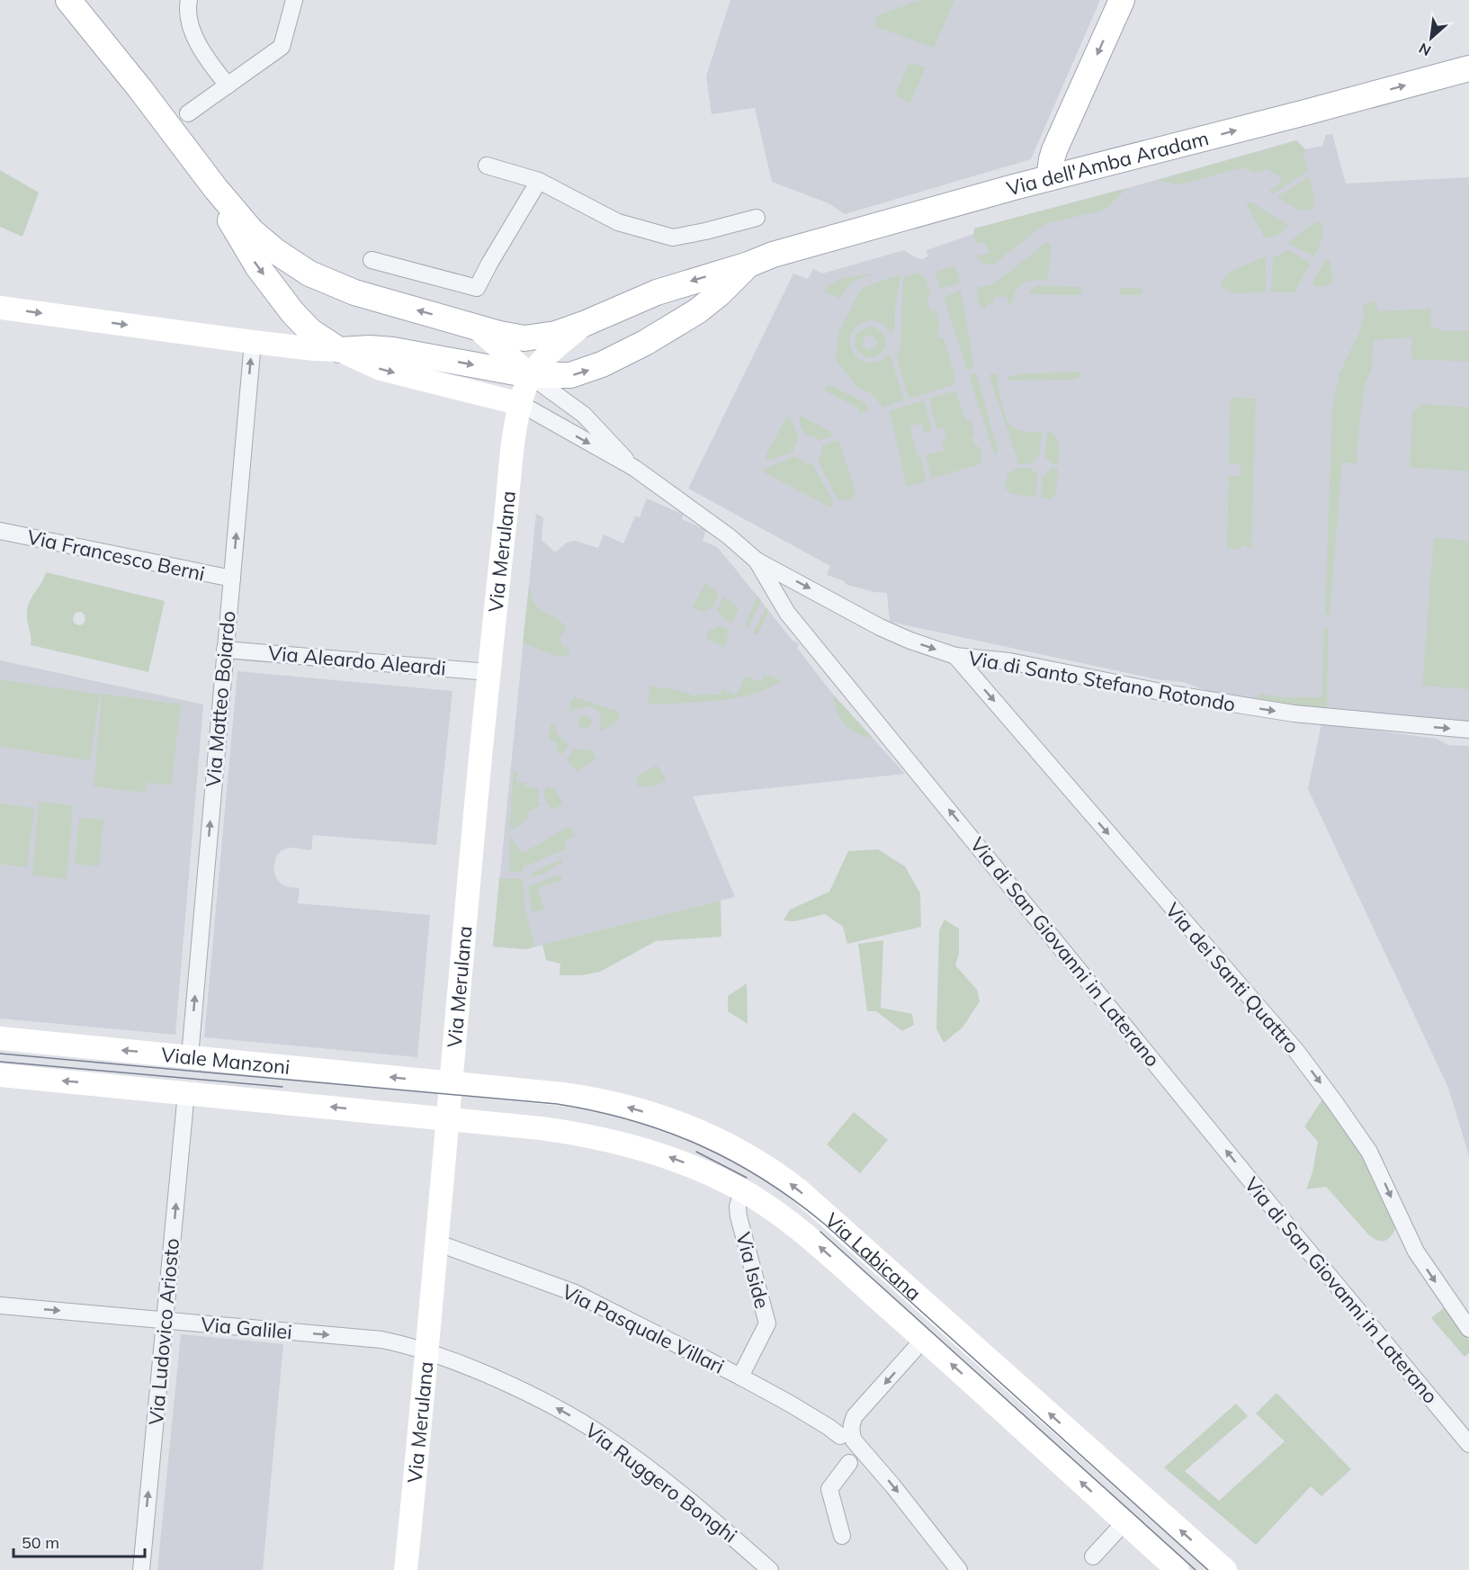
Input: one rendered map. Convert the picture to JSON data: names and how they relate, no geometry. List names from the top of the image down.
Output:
{
  "streets": {
    "main road": [
      "Via dell'Amba Aradam",
      "Via Merulana",
      "Viale Manzoni",
      "Via Labicana"
    ],
    "street": [
      "Via Francesco Berni",
      "Via Aleardo Aleardi",
      "Via di Santo Stefano Rotondo",
      "Via Matteo Boiardo",
      "Via di San Giovanni in Laterano",
      "Via dei Santi Quattro",
      "Via Iside",
      "Via Galilei",
      "Via Pasquale Villari",
      "Via Ludovico Ariosto",
      "Via Ruggero Bonghi"
    ]
  },
  "crossings": [
    ["Via Merulana", "Via Aleardo Aleardi"],
    ["Via Merulana", "Viale Manzoni"],
    ["Via Merulana", "Via Labicana"],
    ["Via Merulana", "Via Galilei"],
    ["Via Merulana", "Via Pasquale Villari"],
    ["Via Merulana", "Via Ruggero Bonghi"],
    ["Via Francesco Berni", "Via Matteo Boiardo"],
    ["Via Aleardo Aleardi", "Via Matteo Boiardo"],
    ["Via di Santo Stefano Rotondo", "Via di San Giovanni in Laterano"],
    ["Via di Santo Stefano Rotondo", "Via dei Santi Quattro"],
    ["Via Matteo Boiardo", "Viale Manzoni"],
    ["Viale Manzoni", "Via Labicana"],
    ["Viale Manzoni", "Via Ludovico Ariosto"],
    ["Via Labicana", "Via Iside"],
    ["Via Iside", "Via Pasquale Villari"],
    ["Via Galilei", "Via Ludovico Ariosto"],
    ["Via Galilei", "Via Ruggero Bonghi"]
  ],
  "one_way": [
    "Via di Santo Stefano Rotondo",
    "Via Matteo Boiardo",
    "Via di San Giovanni in Laterano",
    "Via dei Santi Quattro",
    "Viale Manzoni",
    "Via Labicana",
    "Via Galilei",
    "Via Ludovico Ariosto",
    "Via Ruggero Bonghi"
  ],
  "scale_bar": "50 m",
  "north": "bottom left"
}
